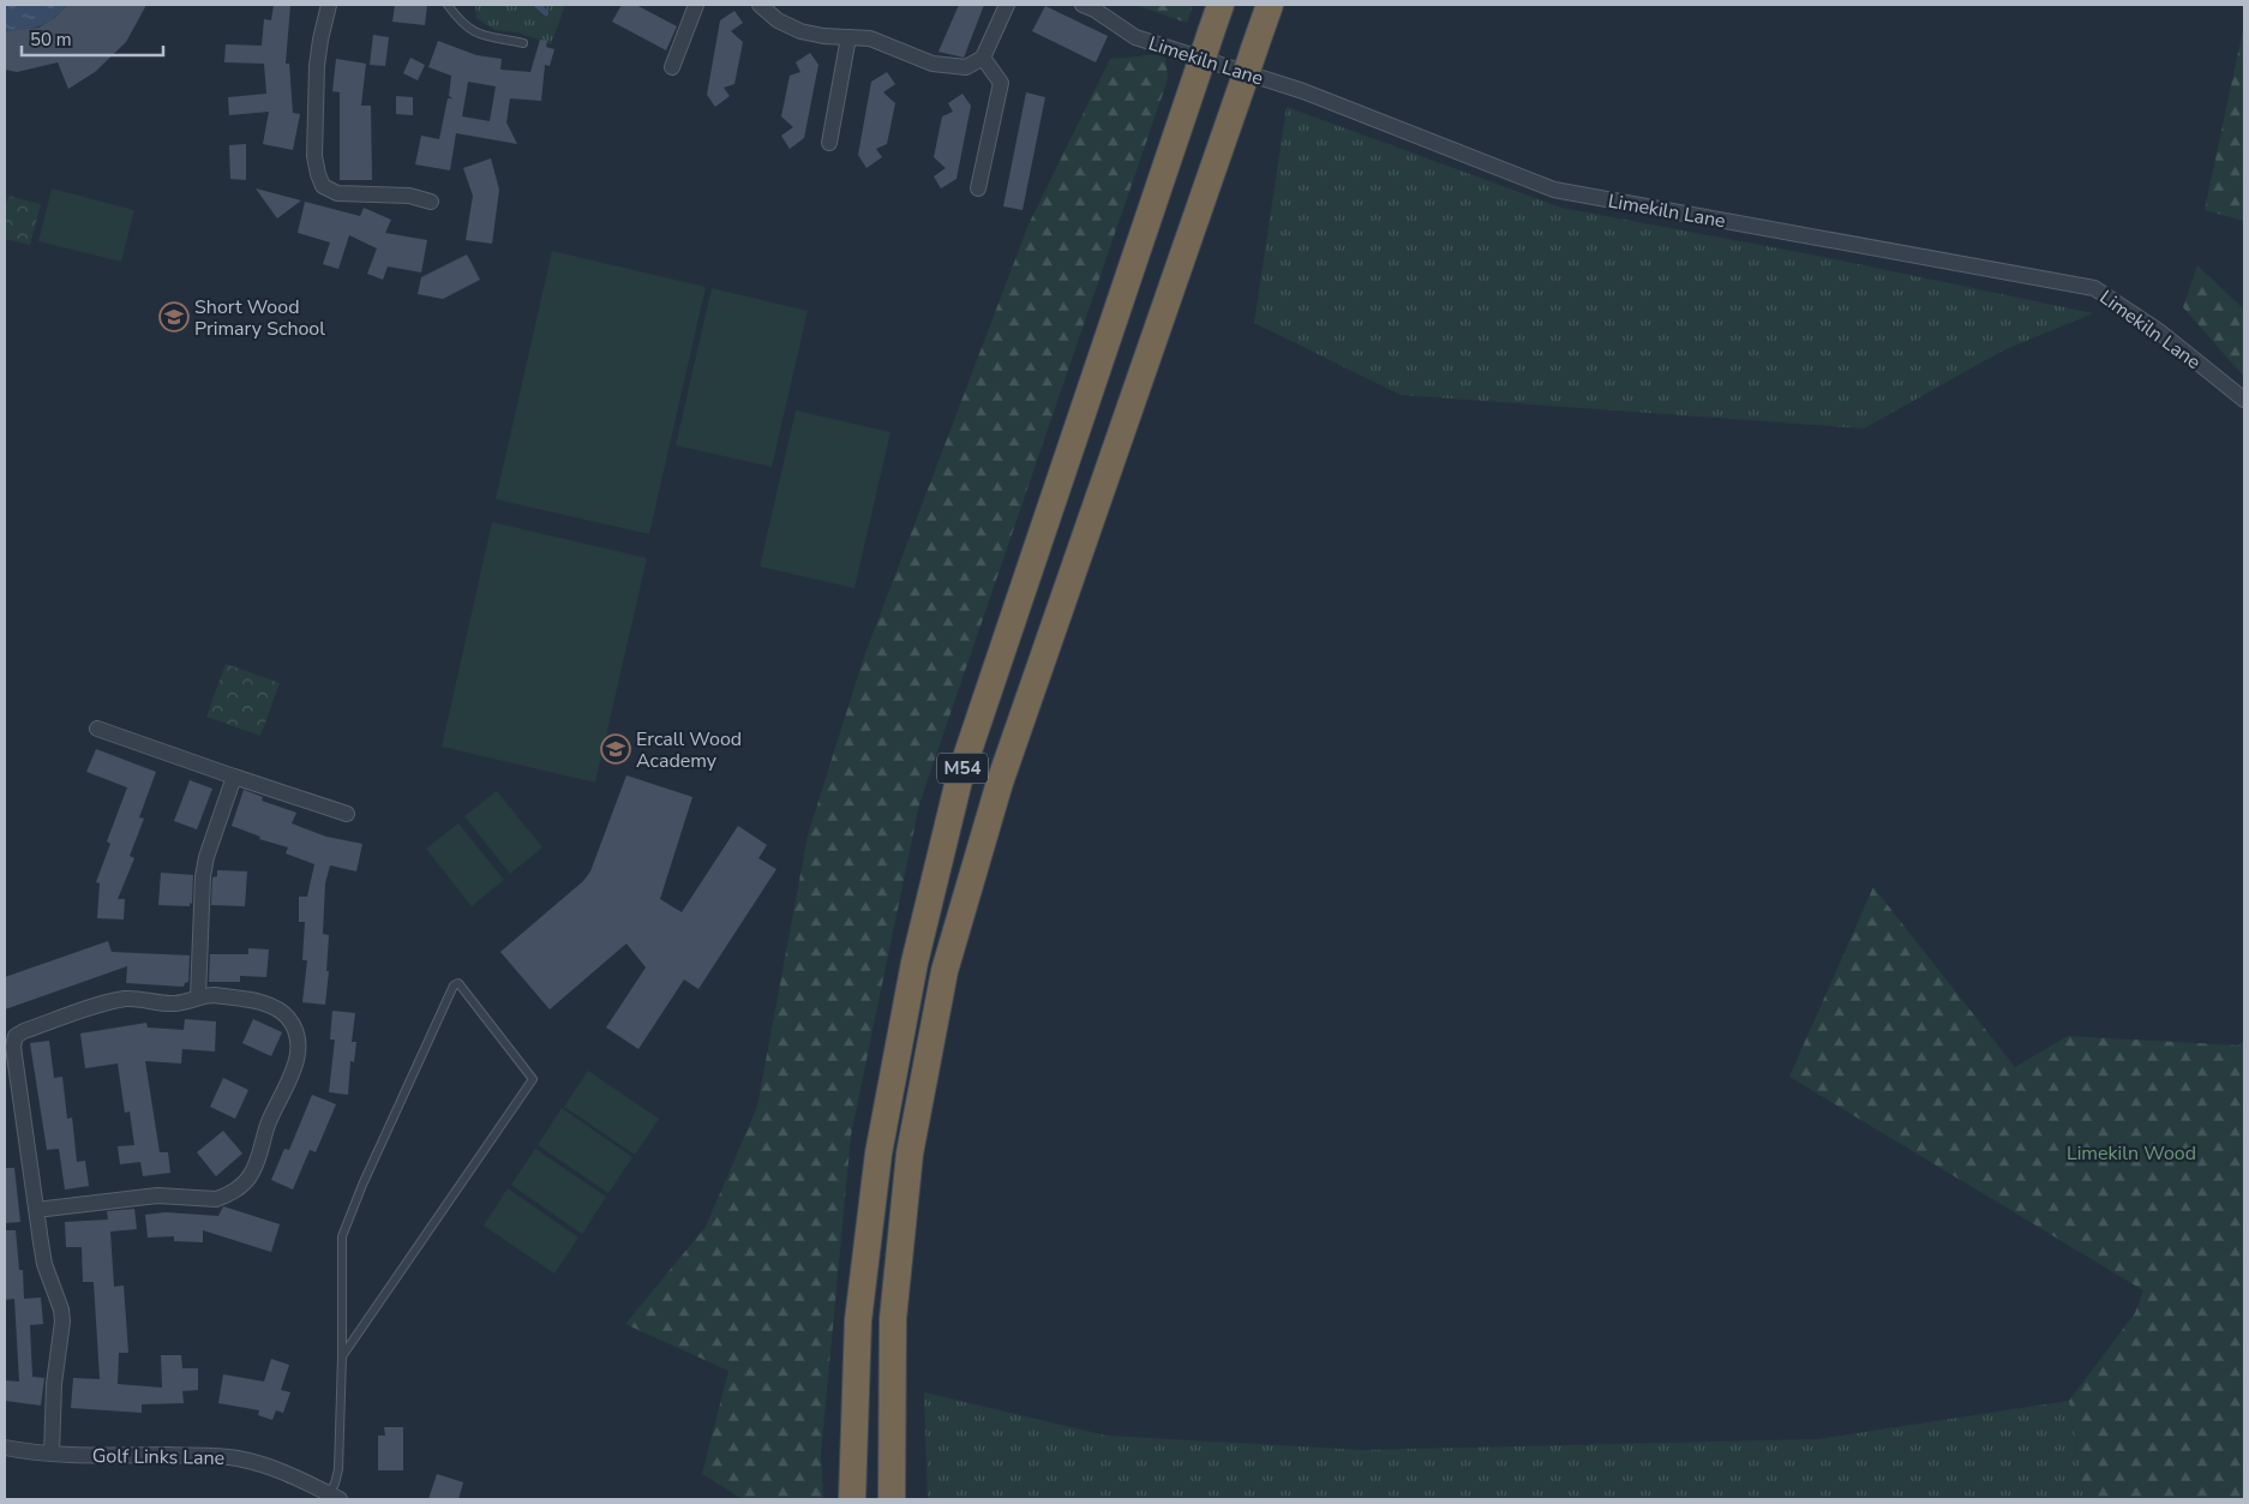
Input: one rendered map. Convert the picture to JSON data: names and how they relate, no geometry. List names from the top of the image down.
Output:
{
  "streets": {
    "highway": ["M54"],
    "street": ["Limekiln Lane", "Golf Links Lane"]
  },
  "parks": ["Limekiln Wood"],
  "places": {
    "school or university": ["Short Wood Primary School", "Ercall Wood Academy"]
  },
  "scale_bar": "50 m"
}
